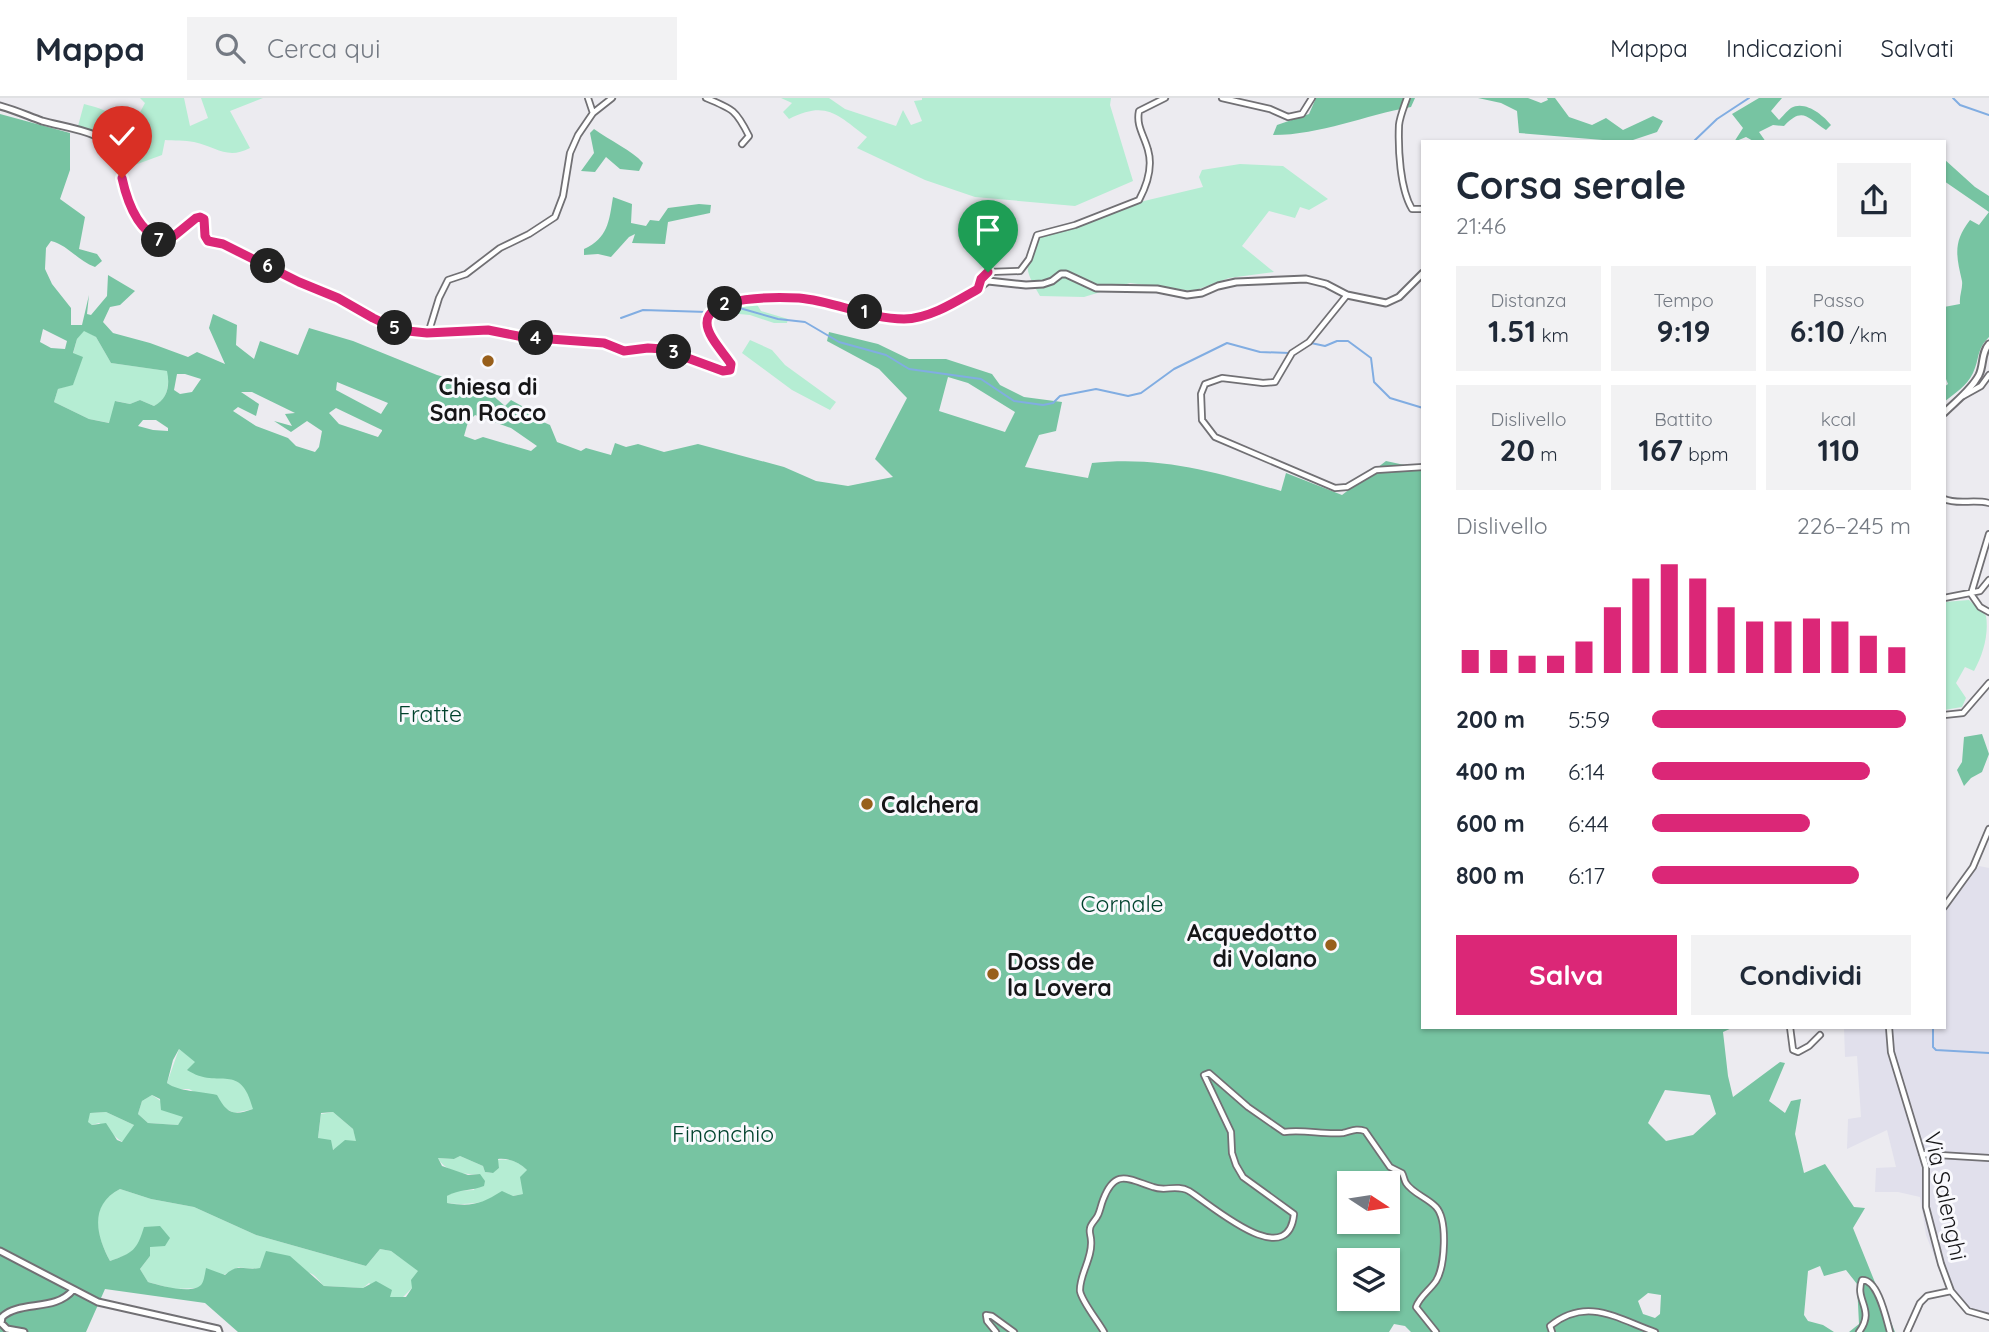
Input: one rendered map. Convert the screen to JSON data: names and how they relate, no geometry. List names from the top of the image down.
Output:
{
  "streets": {
    "street": ["Via Salenghi"]
  },
  "parks": ["Fratte", "Cornale", "Finonchio"],
  "places": [
    "Chiesa di San Rocco",
    "Calchera",
    "Acquedotto di Volano",
    "Doss de la Lovera"
  ],
  "north": "right",
  "page": {
    "header": "Mappa",
    "search": "Cerca qui",
    "nav": ["Mappa", "Indicazioni", "Salvati"],
    "heading": ["Corsa serale", "21:46"],
    "pins": [
      "7",
      "6",
      "2",
      "1",
      "5",
      "4",
      "3"
    ],
    "stats": [
      ["Distanza", "1.51 km"],
      ["Tempo", "9:19"],
      ["Passo", "6:10 /km"],
      ["Dislivello", "20 m"],
      ["Battito", "167 bpm"],
      ["kcal", "110"]
    ],
    "chart": ["Dislivello", "226–245 m"],
    "list": [
      {
        "name": "200 m",
        "note": "5:59"
      },
      {
        "name": "400 m",
        "note": "6:14"
      },
      {
        "name": "600 m",
        "note": "6:44"
      },
      {
        "name": "800 m",
        "note": "6:17"
      }
    ],
    "buttons": ["Salva", "Condividi"]
  }
}
